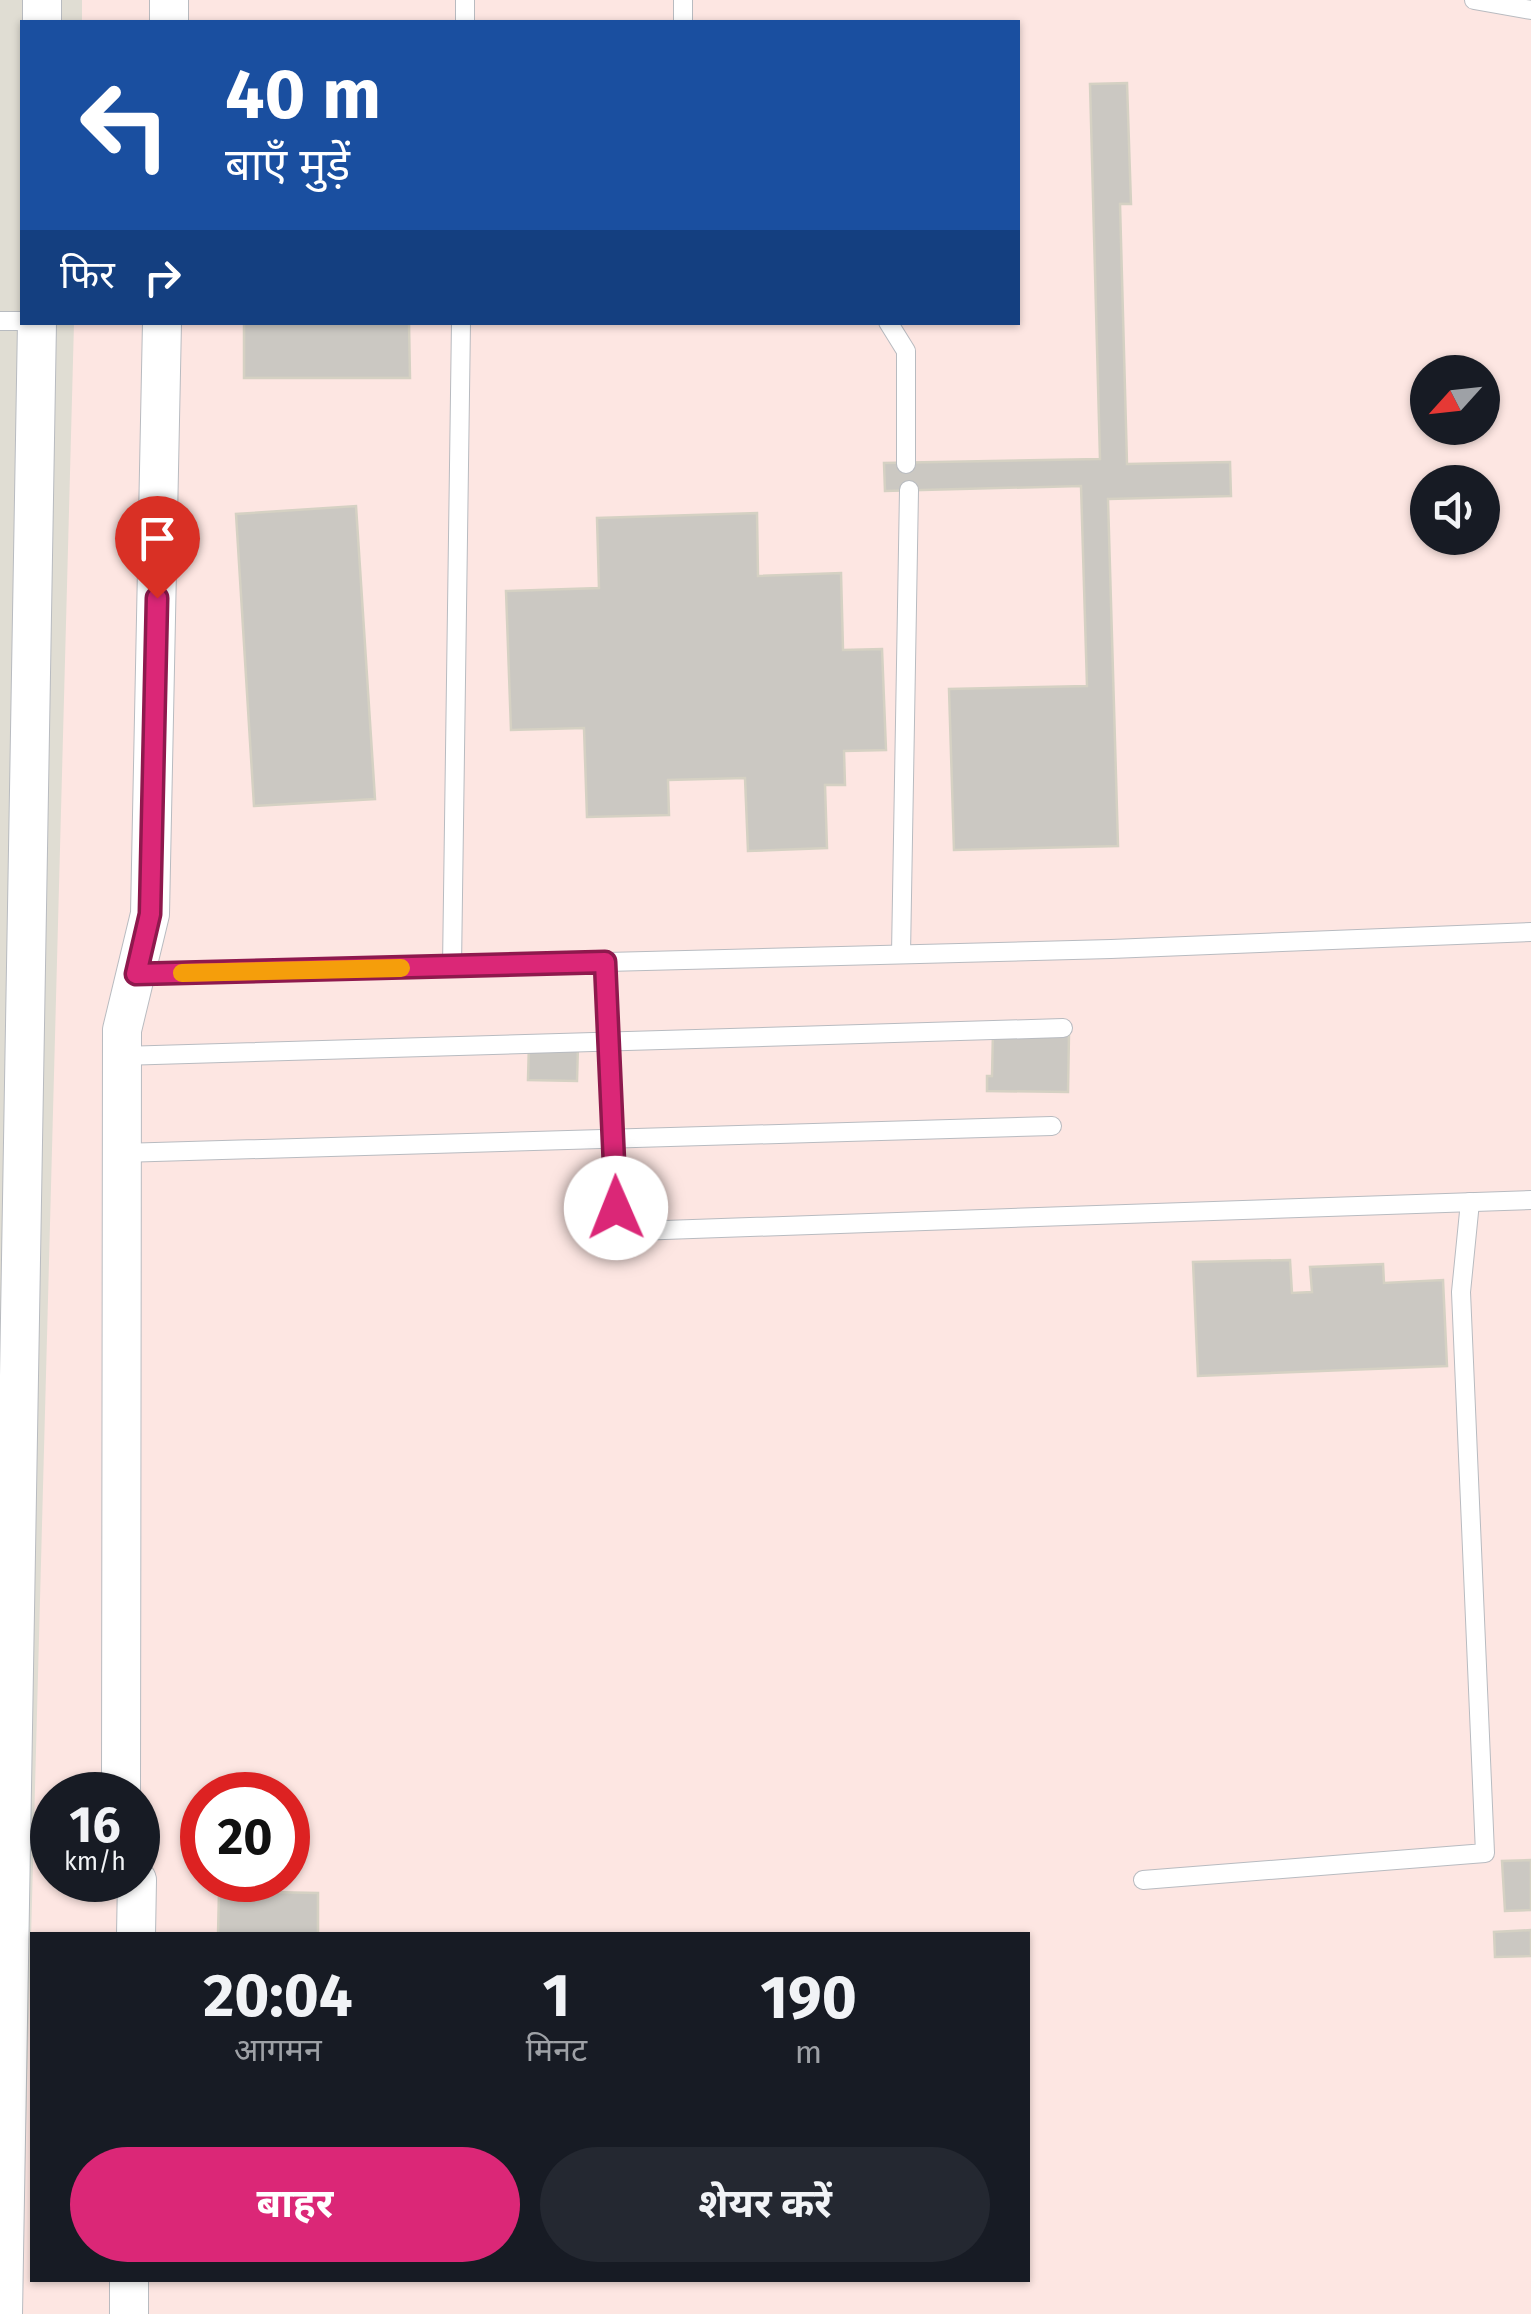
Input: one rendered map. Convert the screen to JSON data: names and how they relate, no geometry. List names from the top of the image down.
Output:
{
  "north": "bottom left",
  "page": {
    "turn": ["40 m", "बाएँ मुड़ें"],
    "then": "फिर",
    "speed": "16 km/h",
    "limit": "20",
    "eta": [
      "20:04",
      "आगमन",
      "1",
      "मिनट",
      "190",
      "m"
    ],
    "buttons": ["बाहर", "शेयर करें"]
  }
}
